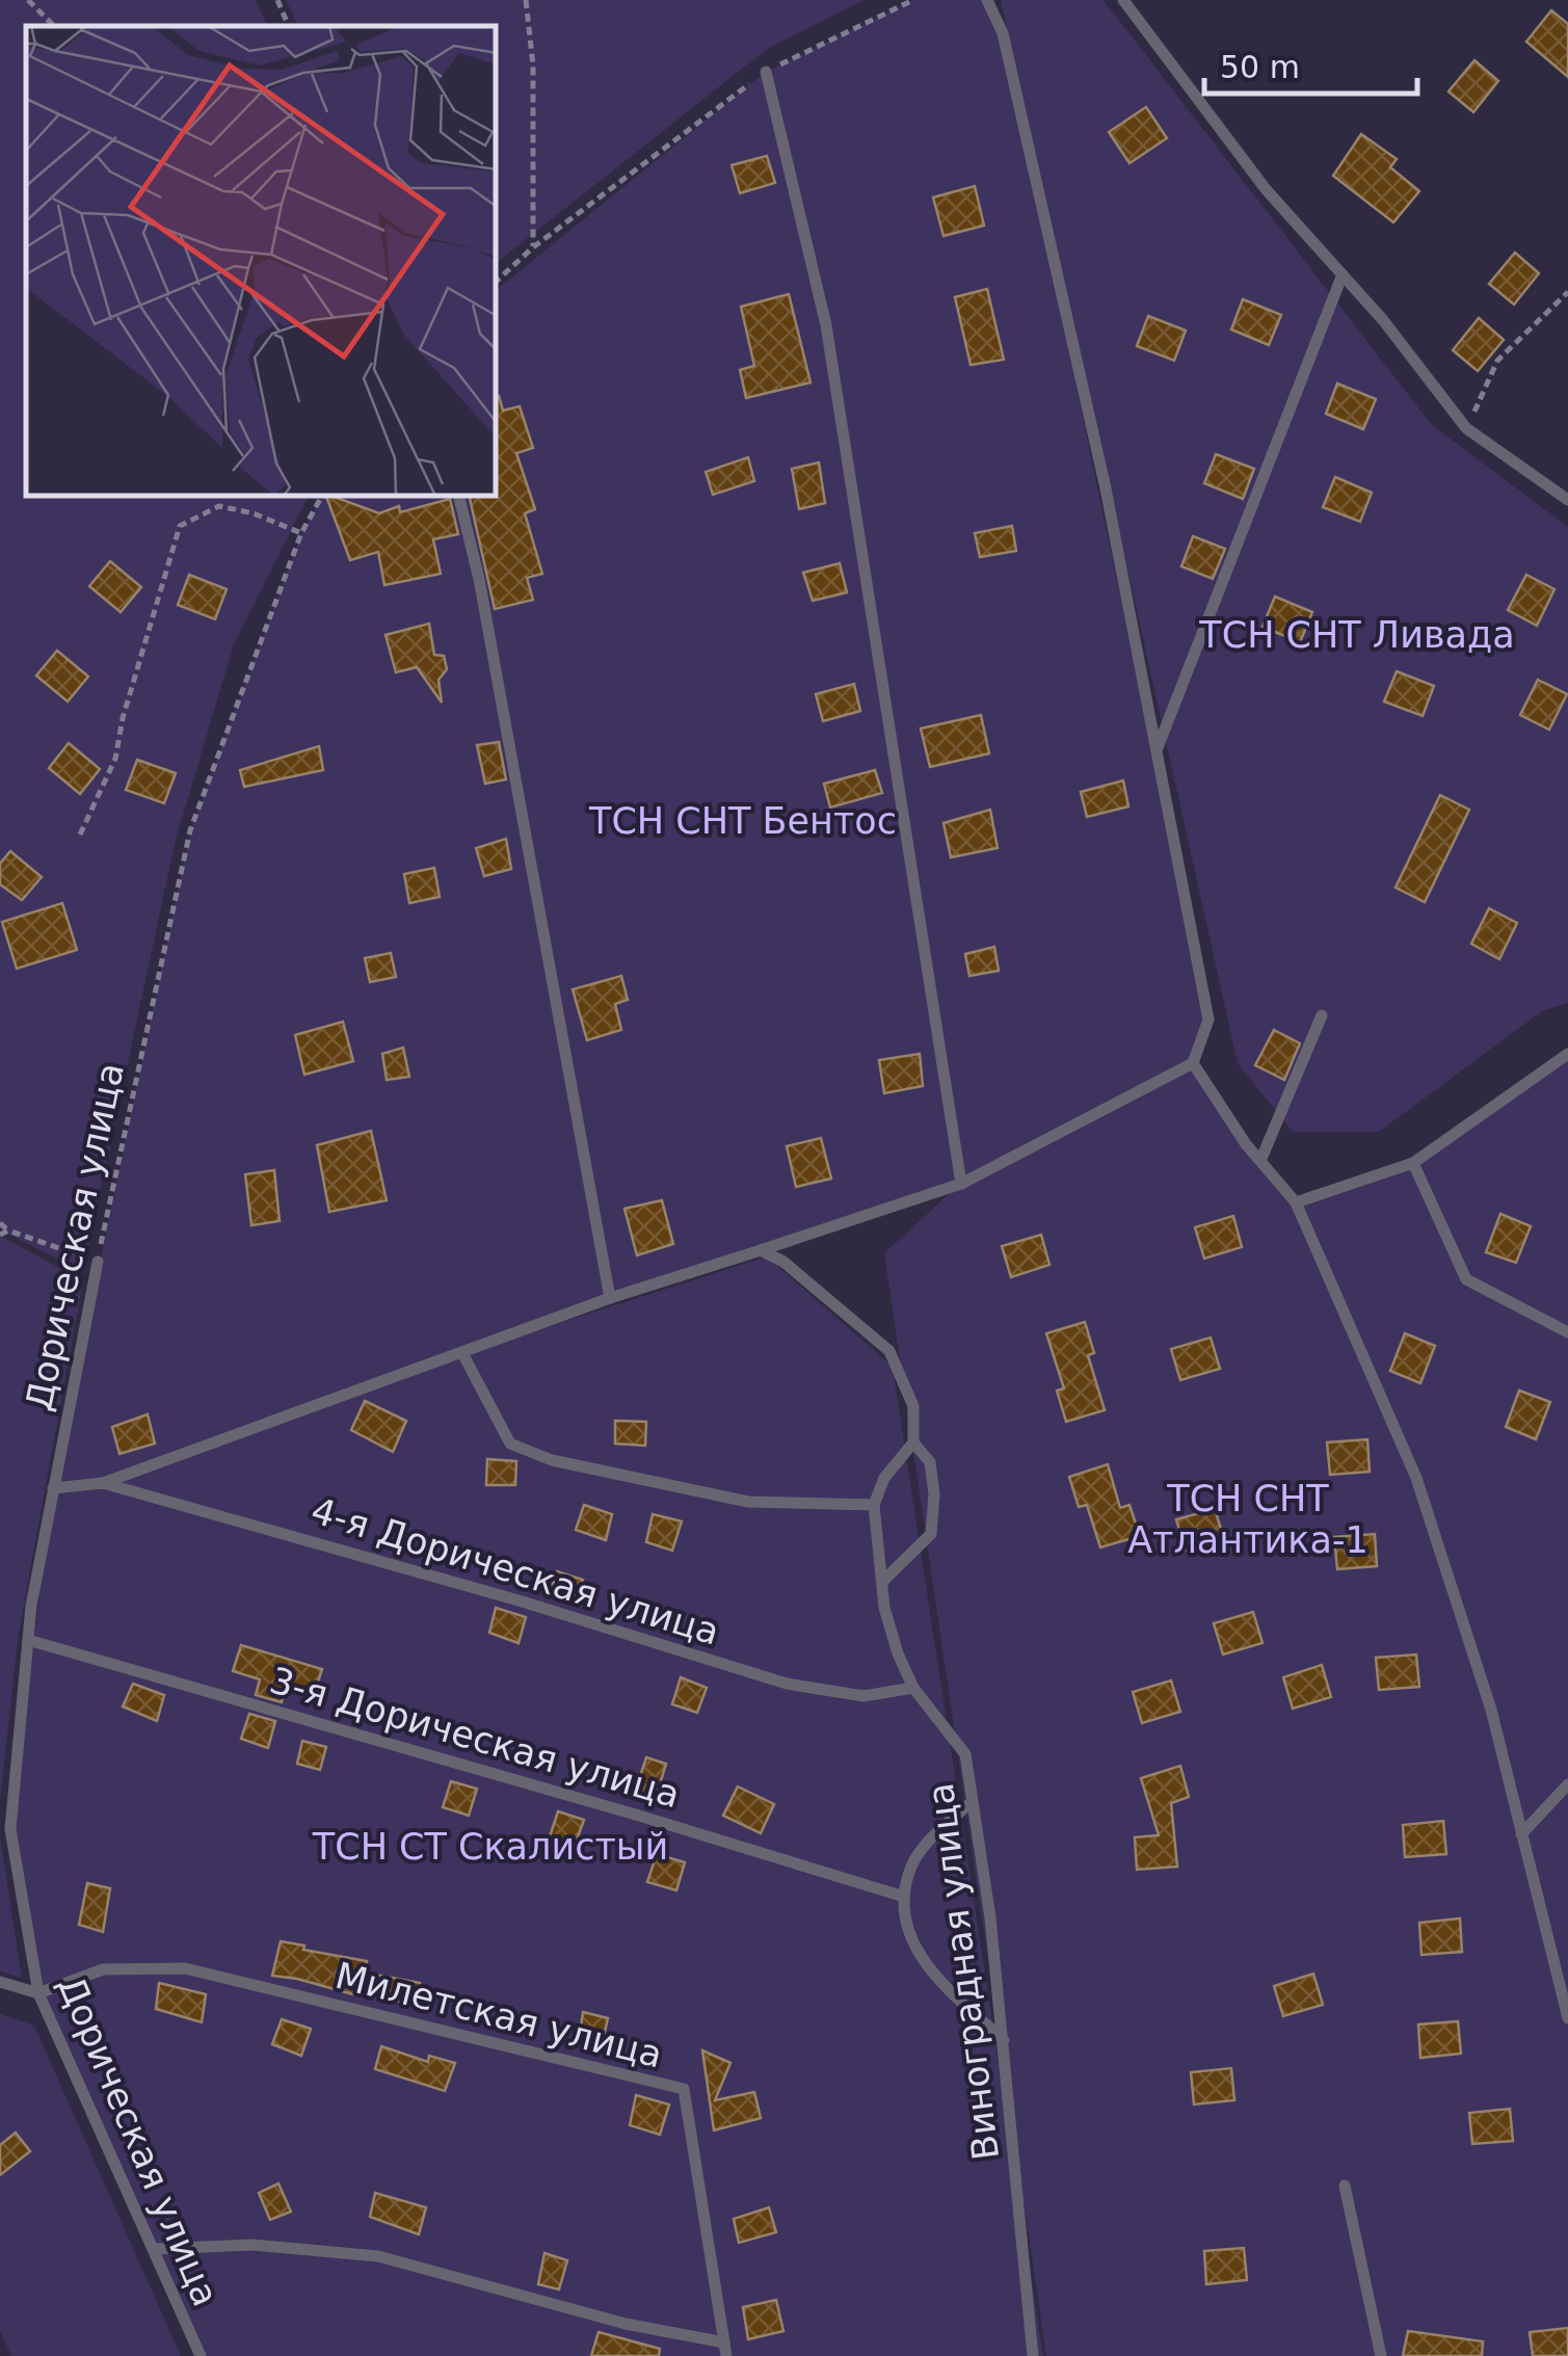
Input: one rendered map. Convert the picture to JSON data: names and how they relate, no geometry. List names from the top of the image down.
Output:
{
  "streets": {
    "lane": [
      "Дорическая улица",
      "4-я Дорическая улица",
      "3-я Дорическая улица",
      "Виноградная улица",
      "Милетская улица"
    ]
  },
  "crossings": [
    ["Дорическая улица", "3-я Дорическая улица"],
    ["Дорическая улица", "Милетская улица"],
    ["4-я Дорическая улица", "Виноградная улица"]
  ],
  "parks": [
    "ТСН СНТ Ливада",
    "ТСН СНТ Бентос",
    "ТСН СНТ Атлантика-1",
    "ТСН СТ Скалистый"
  ],
  "scale_bar": "50 m"
}
